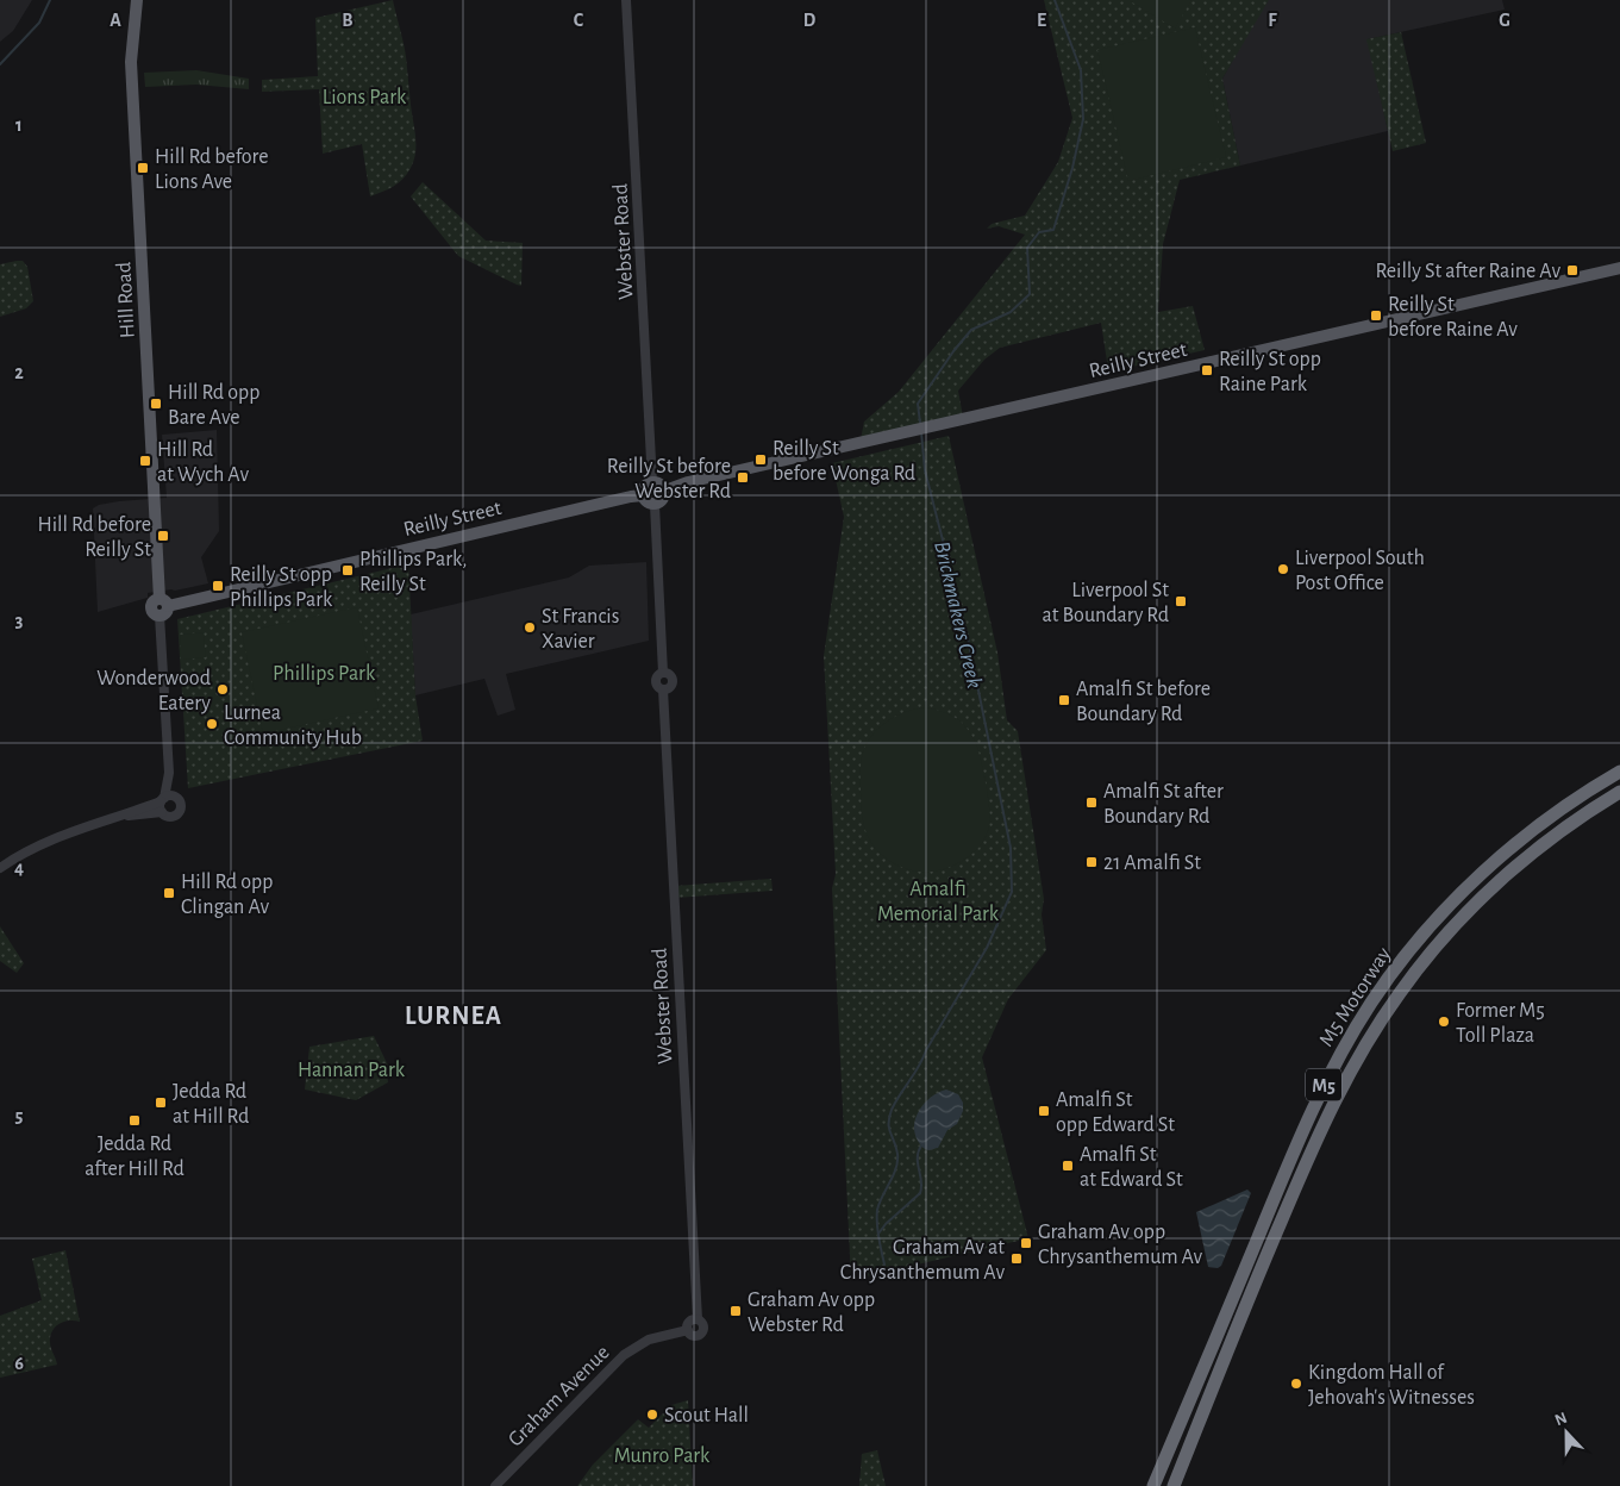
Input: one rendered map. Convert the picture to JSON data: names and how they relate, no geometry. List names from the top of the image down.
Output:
{
  "streets": {
    "highway": ["M5 Motorway", "M5"],
    "main road": ["Hill Road", "Reilly Street"],
    "street": ["Webster Road", "Graham Avenue"]
  },
  "crossings": [
    ["Webster Road", "Reilly Street"],
    ["Webster Road", "Graham Avenue"],
    ["Hill Road", "Reilly Street"]
  ],
  "districts": ["LURNEA"],
  "water": ["Brickmakers Creek"],
  "parks": [
    "Lions Park",
    "Phillips Park",
    "Amalfi Memorial Park",
    "Hannan Park",
    "Munro Park"
  ],
  "places": {
    "transit": [
      "Hill Rd before Lions Ave",
      "Reilly St after Raine Av",
      "Reilly St before Raine Av",
      "Reilly St opp Raine Park",
      "Hill Rd opp Bare Ave",
      "Reilly St before Wonga Rd",
      "Hill Rd at Wych Av",
      "Reilly St before Webster Rd",
      "Hill Rd before Reilly St",
      "Phillips Park, Reilly St",
      "Reilly St opp Phillips Park",
      "Liverpool St at Boundary Rd",
      "Amalfi St before Boundary Rd",
      "Amalfi St after Boundary Rd",
      "21 Amalfi St",
      "Hill Rd opp Clingan Av",
      "Jedda Rd at Hill Rd",
      "Amalfi St opp Edward St",
      "Jedda Rd after Hill Rd",
      "Amalfi St at Edward St",
      "Graham Av opp Chrysanthemum Av",
      "Graham Av at Chrysanthemum Av",
      "Graham Av opp Webster Rd"
    ],
    "other": [
      "Liverpool South Post Office",
      "St Francis Xavier",
      "Wonderwood Eatery",
      "Lurnea Community Hub",
      "Former M5 Toll Plaza",
      "Kingdom Hall of Jehovah's Witnesses",
      "Scout Hall"
    ]
  },
  "north": "top",
  "grid": {
    "columns": [
      "A",
      "B",
      "C",
      "D",
      "E",
      "F",
      "G"
    ],
    "rows": [
      "1",
      "2",
      "3",
      "4",
      "5",
      "6"
    ]
  }
}
